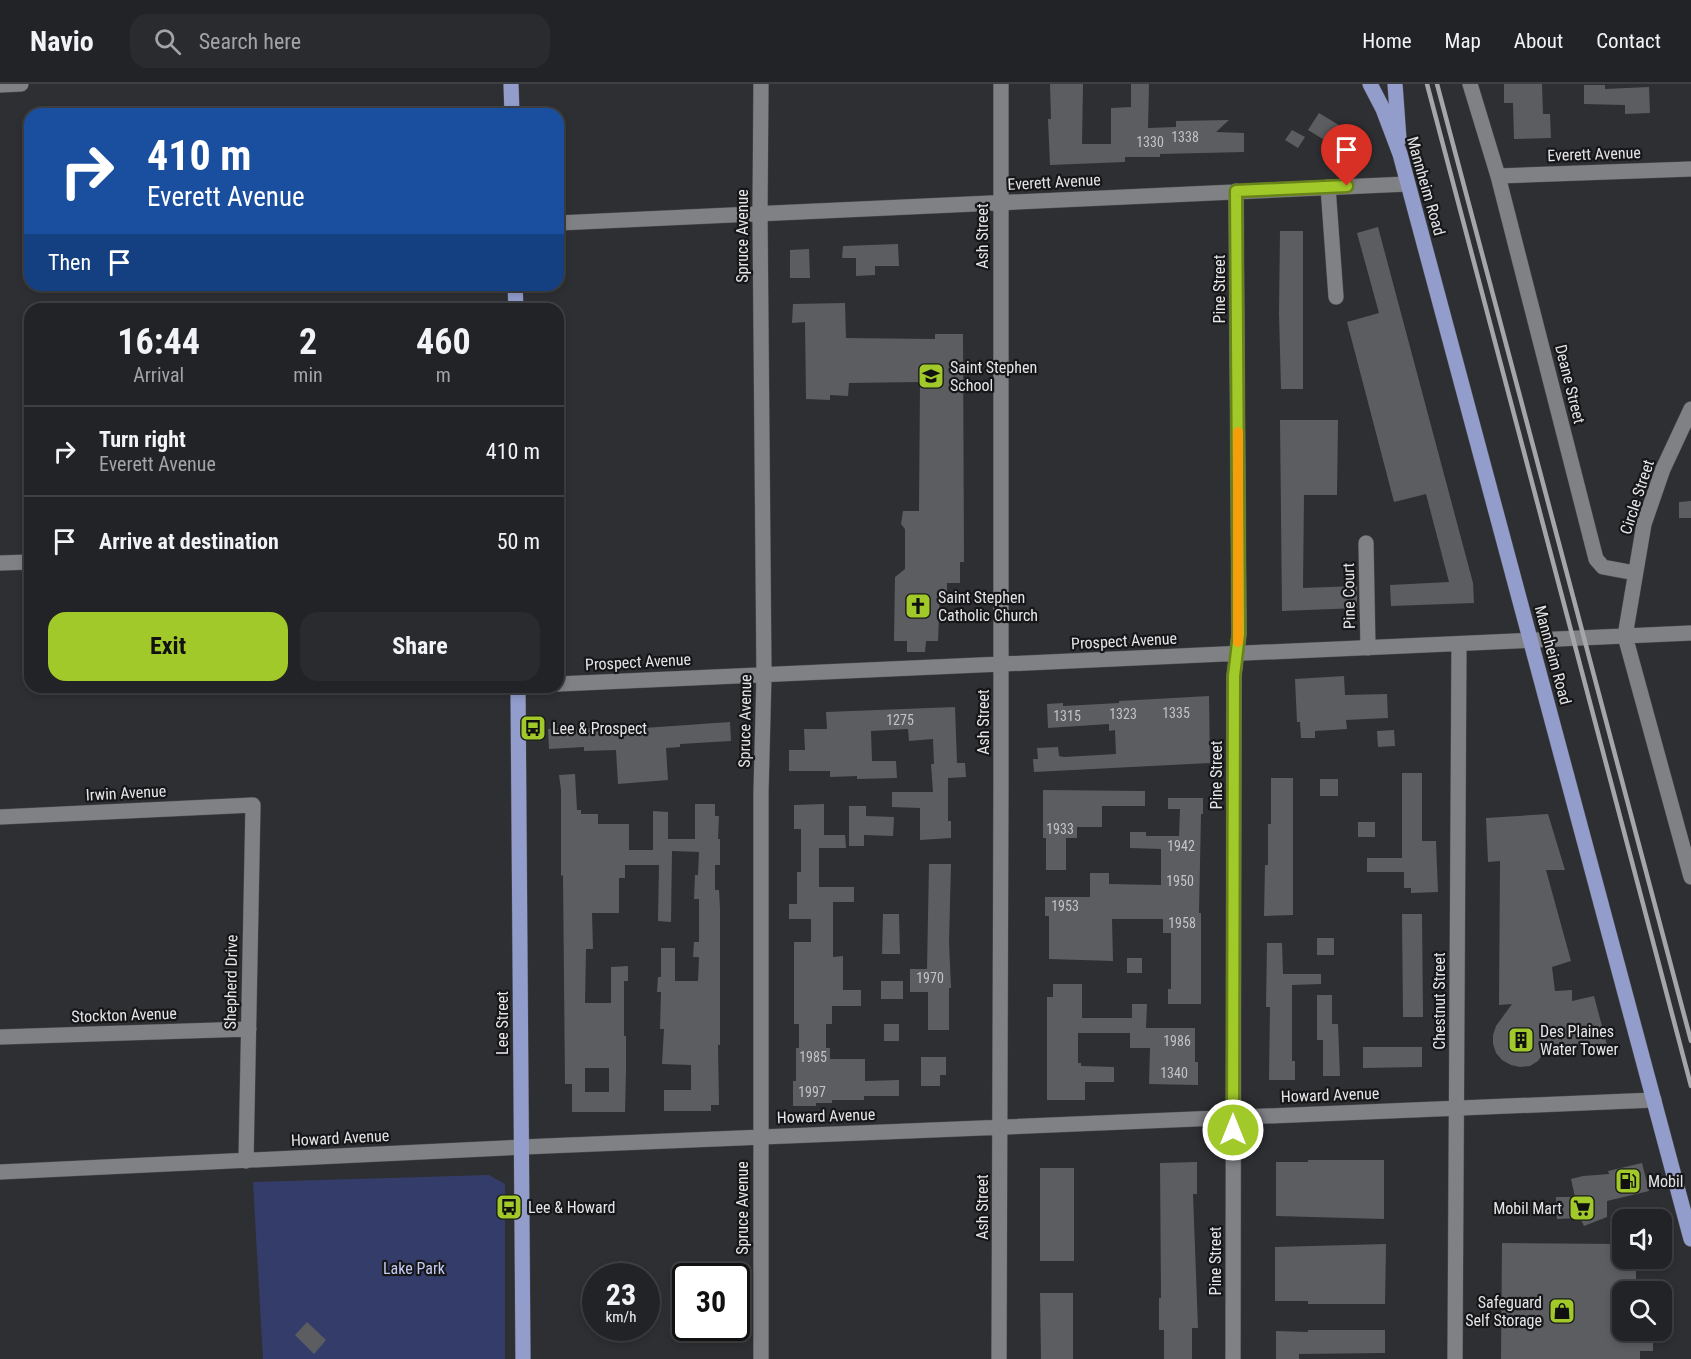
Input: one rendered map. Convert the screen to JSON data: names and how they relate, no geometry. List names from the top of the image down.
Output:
{
  "streets": {
    "main road": ["Mannheim Road", "Lee Street"],
    "street": [
      "Everett Avenue",
      "Spruce Avenue",
      "Ash Street",
      "Pine Street",
      "Deane Street",
      "Circle Street",
      "Pine Court",
      "Prospect Avenue",
      "Irwin Avenue",
      "Shepherd Drive",
      "Chestnut Street",
      "Stockton Avenue",
      "Howard Avenue"
    ]
  },
  "crossings": [
    ["Everett Avenue", "Mannheim Road"],
    ["Everett Avenue", "Spruce Avenue"],
    ["Everett Avenue", "Ash Street"],
    ["Everett Avenue", "Pine Street"],
    ["Everett Avenue", "Deane Street"],
    ["Mannheim Road", "Prospect Avenue"],
    ["Mannheim Road", "Howard Avenue"],
    ["Spruce Avenue", "Prospect Avenue"],
    ["Spruce Avenue", "Howard Avenue"],
    ["Ash Street", "Prospect Avenue"],
    ["Ash Street", "Howard Avenue"],
    ["Pine Street", "Prospect Avenue"],
    ["Pine Street", "Howard Avenue"],
    ["Deane Street", "Circle Street"],
    ["Circle Street", "Prospect Avenue"],
    ["Pine Court", "Prospect Avenue"],
    ["Prospect Avenue", "Chestnut Street"],
    ["Irwin Avenue", "Shepherd Drive"],
    ["Shepherd Drive", "Stockton Avenue"],
    ["Shepherd Drive", "Howard Avenue"],
    ["Chestnut Street", "Howard Avenue"],
    ["Lee Street", "Howard Avenue"]
  ],
  "parks": ["Lake Park"],
  "places": {
    "school or university": ["Saint Stephen School"],
    "church": ["Saint Stephen Catholic Church"],
    "bus stop": ["Lee & Prospect", "Lee & Howard"],
    "building": ["Des Plaines Water Tower"],
    "fuel station": ["Mobil"],
    "supermarket": ["Mobil Mart"],
    "shop": ["Safeguard Self Storage"]
  },
  "house_numbers": [
    "1338",
    "1330",
    "1335",
    "1323",
    "1315",
    "1275",
    "1933",
    "1942",
    "1950",
    "1953",
    "1958",
    "1970",
    "1986",
    "1985",
    "1340",
    "1997"
  ],
  "page": {
    "header": "Navio",
    "search": "Search here",
    "nav": [
      "Home",
      "Map",
      "About",
      "Contact"
    ],
    "turn": ["410 m", "Everett Avenue"],
    "then": "Then",
    "eta": [
      "16:44",
      "Arrival",
      "2",
      "min",
      "460",
      "m"
    ],
    "list": [
      {
        "name": "Turn right",
        "note": "Everett Avenue",
        "value": "410 m"
      },
      {
        "name": "Arrive at destination",
        "value": "50 m"
      }
    ],
    "buttons": ["Exit", "Share"],
    "speed": "23 km/h",
    "limit": "30"
  }
}
